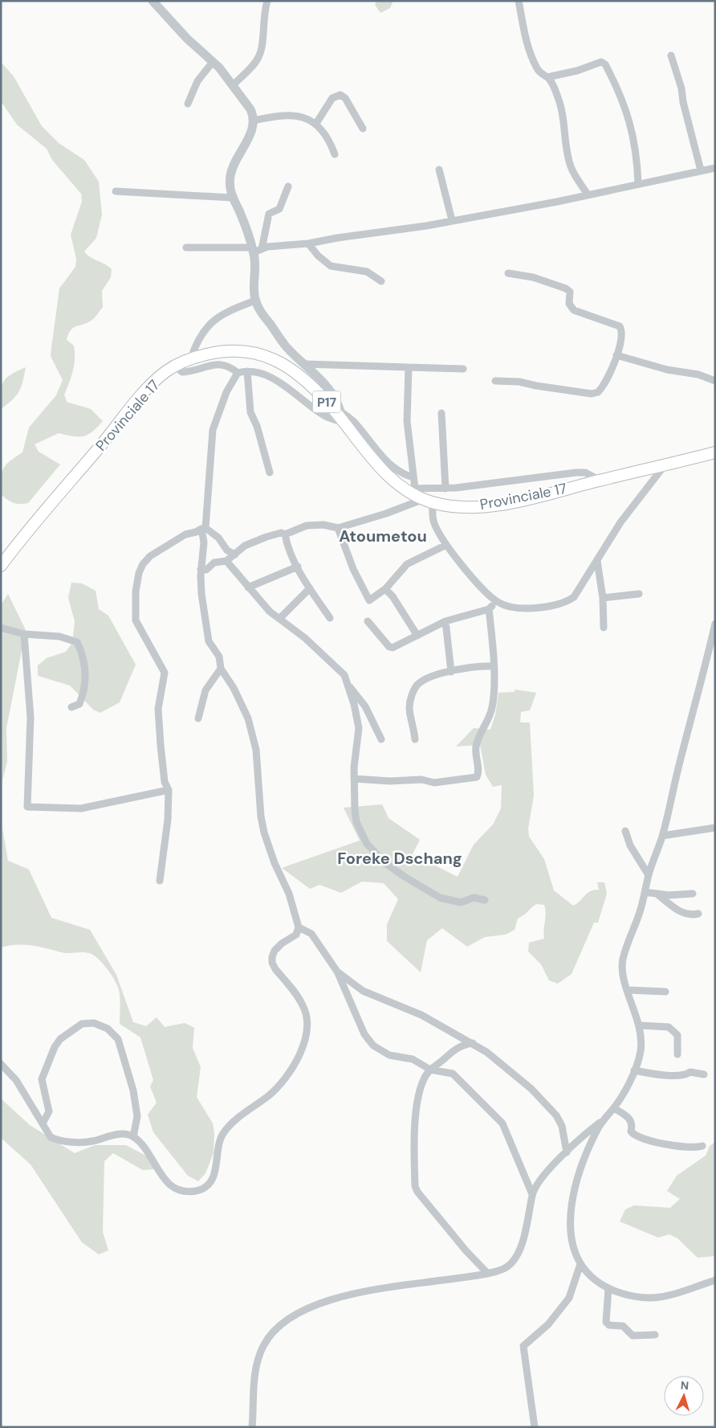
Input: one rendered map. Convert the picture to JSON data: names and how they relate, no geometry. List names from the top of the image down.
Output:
{
  "streets": {
    "main road": ["P17", "Provinciale 17"]
  },
  "districts": ["Atoumetou", "Foreke Dschang"],
  "north": "top"
}
